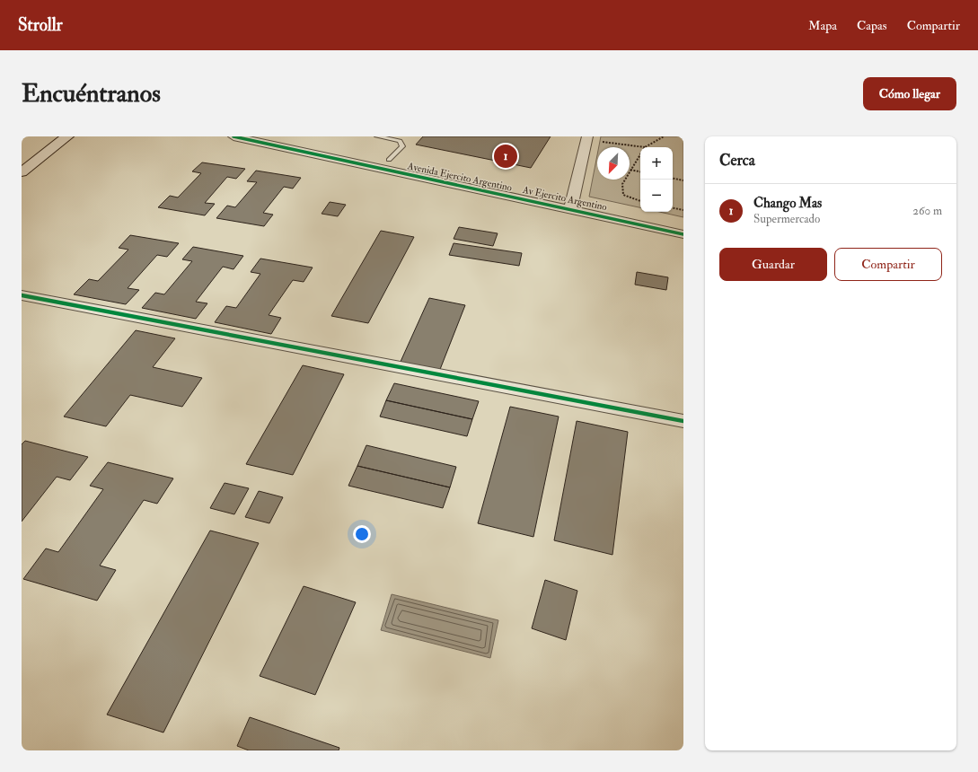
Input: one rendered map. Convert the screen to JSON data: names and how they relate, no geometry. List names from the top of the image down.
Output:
{
  "streets": {
    "street": ["Avenida Ejercito Argentino", "Av Ejercito Argentino"]
  },
  "crossings": [
    ["Avenida Ejercito Argentino", "Av Ejercito Argentino"]
  ],
  "north": "bottom left",
  "page": {
    "header": "Strollr",
    "nav": ["Mapa", "Capas", "Compartir"],
    "buttons": [
      "Cómo llegar",
      ["Guardar", "Compartir"]
    ],
    "title": "Encuéntranos",
    "heading": "Cerca",
    "pins": "1",
    "map_buttons": ["+", "−"],
    "list": [
      {
        "mark": "1",
        "name": "Chango Mas",
        "note": "Supermercado",
        "value": "260 m"
      }
    ]
  }
}
